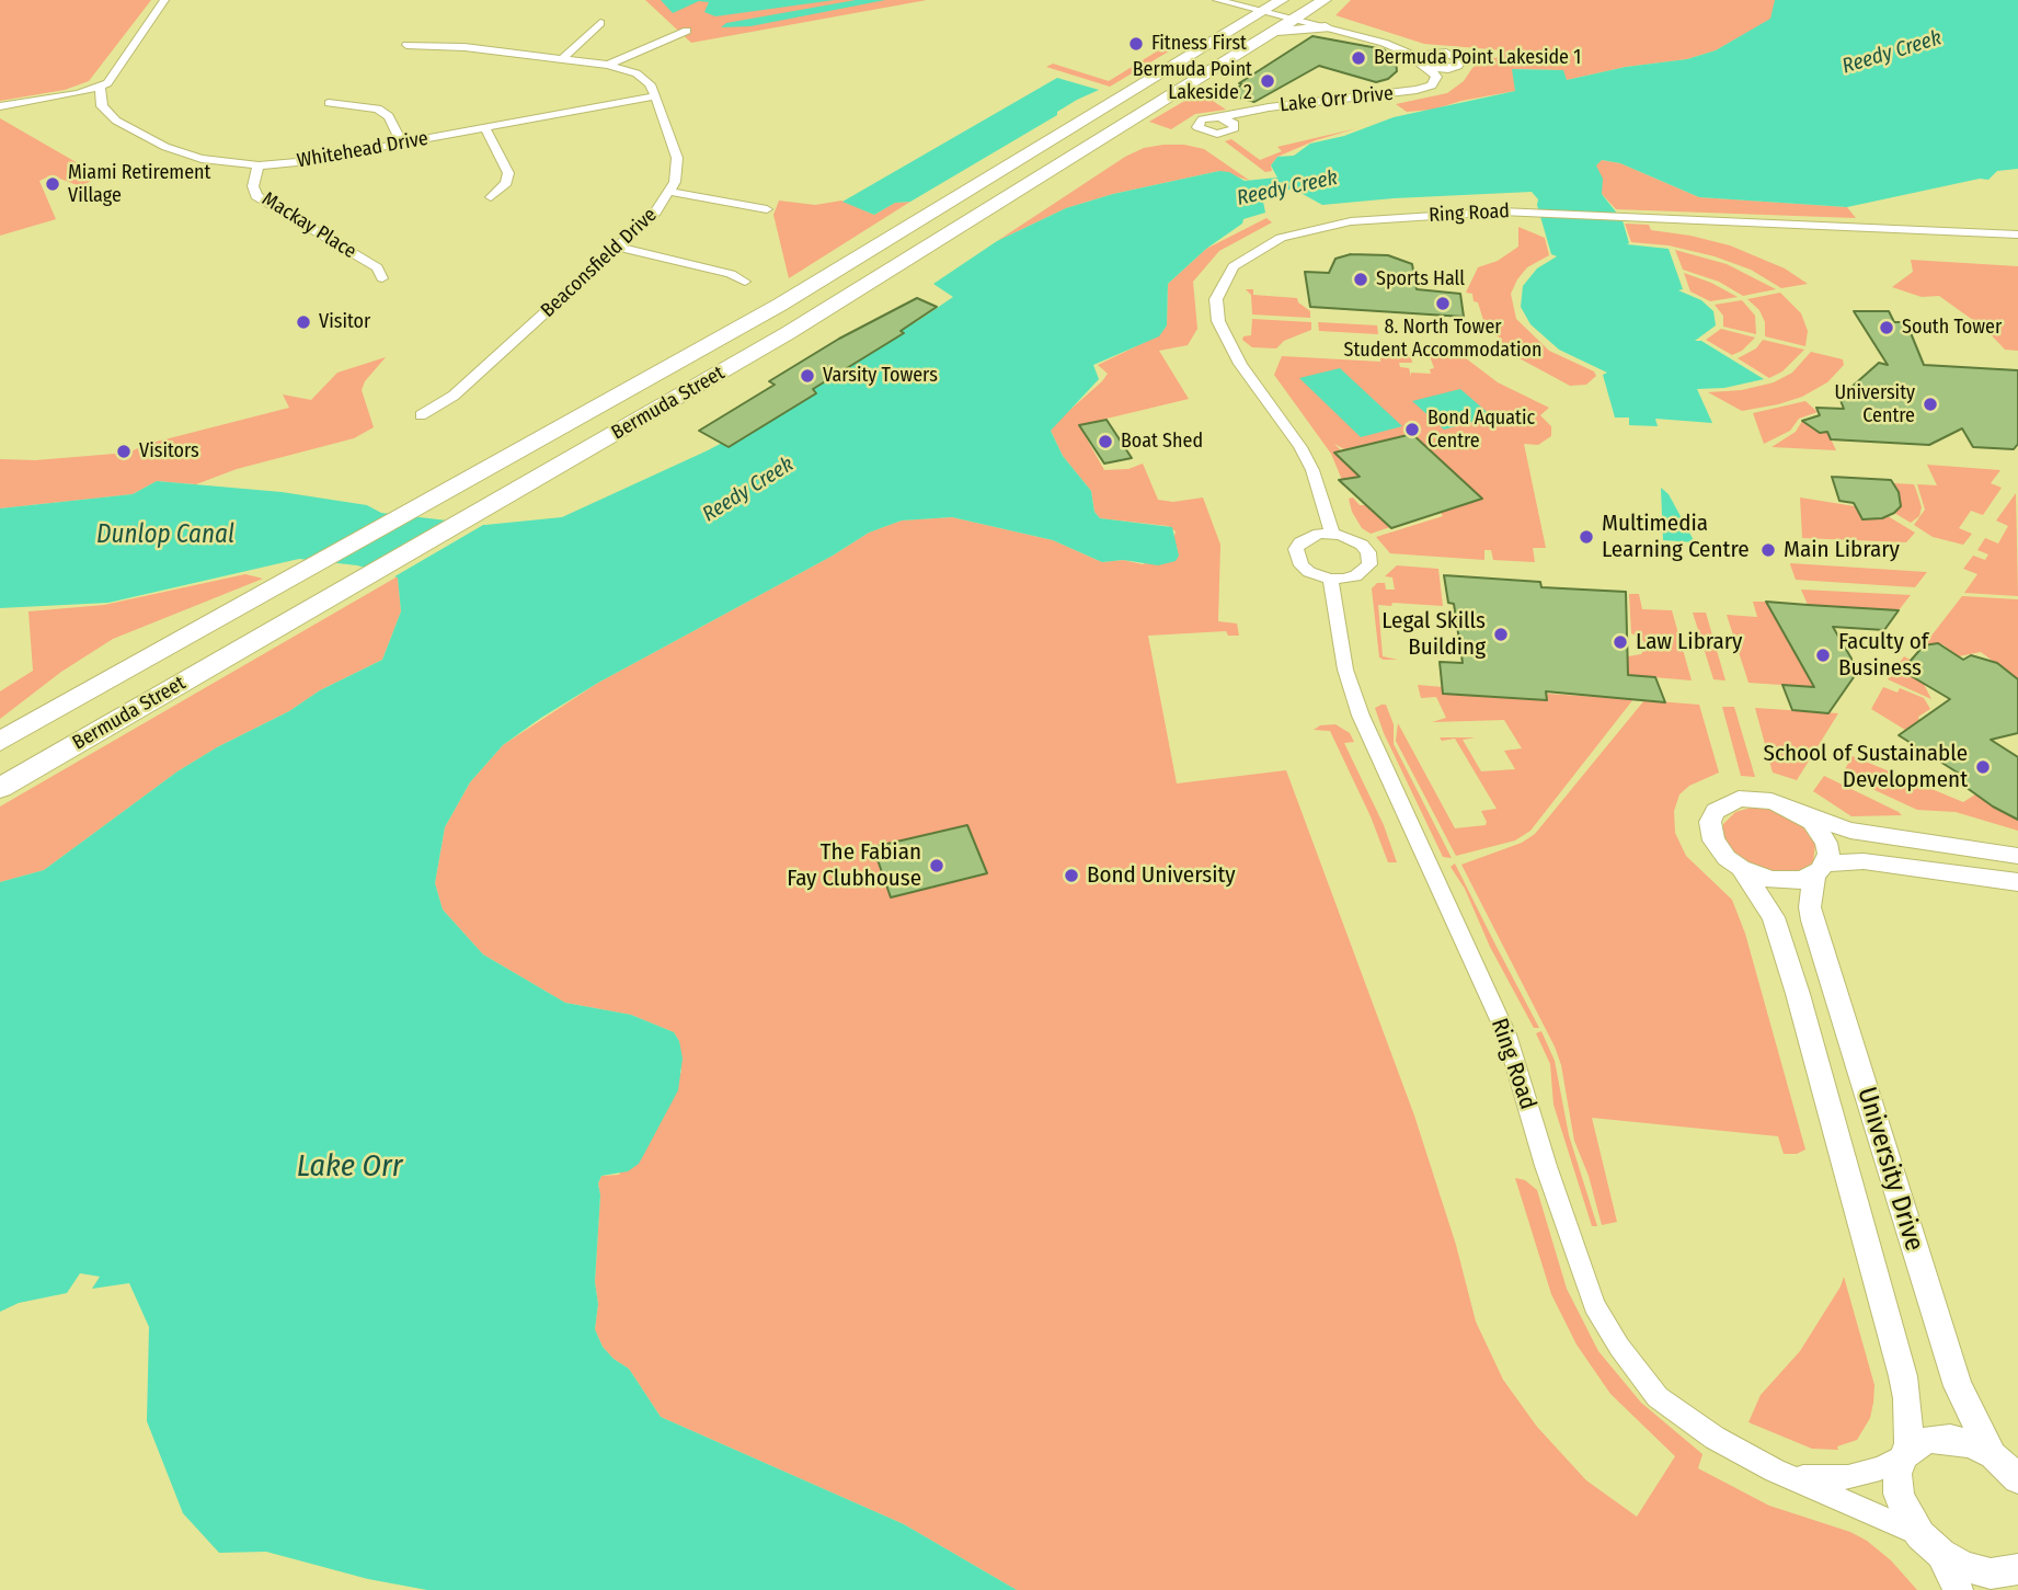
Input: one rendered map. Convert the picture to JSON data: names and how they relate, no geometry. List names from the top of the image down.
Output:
{
  "streets": {
    "main road": ["Bermuda Street"],
    "street": [
      "Lake Orr Drive",
      "Whitehead Drive",
      "Ring Road",
      "Mackay Place",
      "Beaconsfield Drive",
      "University Drive"
    ]
  },
  "crossings": [
    ["Lake Orr Drive", "Bermuda Street"],
    ["Whitehead Drive", "Mackay Place"],
    ["Whitehead Drive", "Beaconsfield Drive"],
    ["Ring Road", "University Drive"]
  ],
  "water": ["Reedy Creek", "Dunlop Canal", "Lake Orr"],
  "places": [
    "Fitness First",
    "Bermuda Point Lakeside 1",
    "Bermuda Point Lakeside 2",
    "Miami Retirement Village",
    "Sports Hall",
    "8. North Tower Student Accommodation",
    "Visitor",
    "South Tower",
    "Varsity Towers",
    "University Centre",
    "Bond Aquatic Centre",
    "Boat Shed",
    "Visitors",
    "Multimedia Learning Centre",
    "Main Library",
    "Legal Skills Building",
    "Law Library",
    "Faculty of Business",
    "School of Sustainable Development",
    "The Fabian Fay Clubhouse",
    "Bond University"
  ]
}
